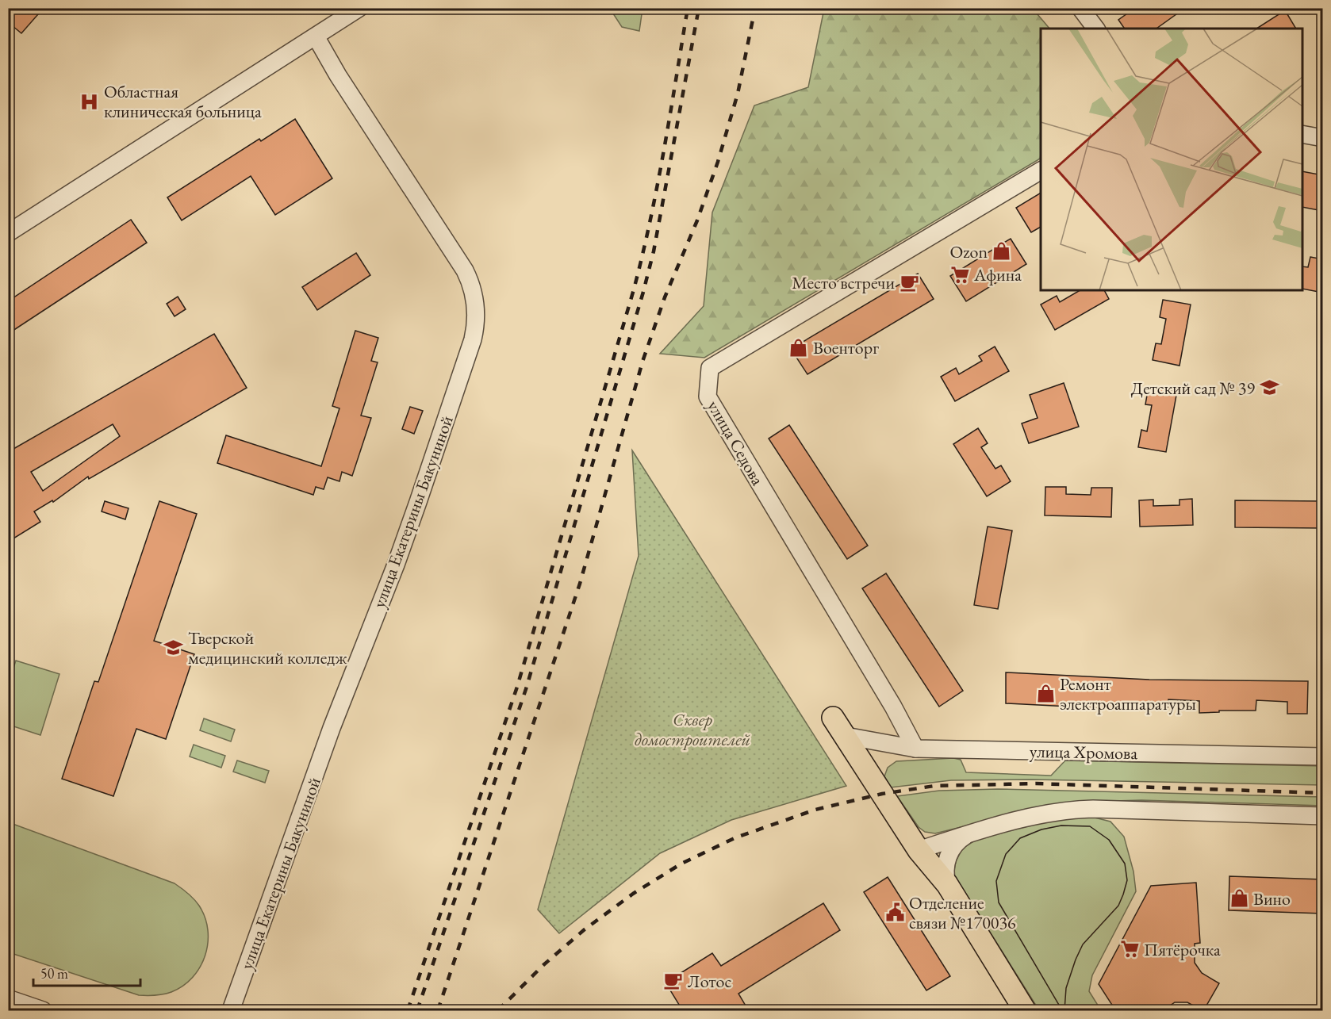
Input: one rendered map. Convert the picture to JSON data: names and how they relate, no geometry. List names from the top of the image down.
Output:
{
  "streets": {
    "street": ["улица Седова", "улица Екатерины Бакуниной", "улица Хромова"]
  },
  "crossings": [
    ["улица Седова", "улица Хромова"]
  ],
  "parks": ["Сквер домостроителей"],
  "places": {
    "hospital": ["Областная клиническая больница"],
    "shop": [
      "Ozon",
      "Военторг",
      "Ремонт электроаппаратуры",
      "Вино"
    ],
    "supermarket": ["Афина", "Пятёрочка"],
    "cafe": ["Место встречи", "Лотос"],
    "school or university": ["Детский сад № 39", "Тверской медицинский колледж"],
    "public building": ["Отделение связи №170036"]
  },
  "scale_bar": "50 m"
}
